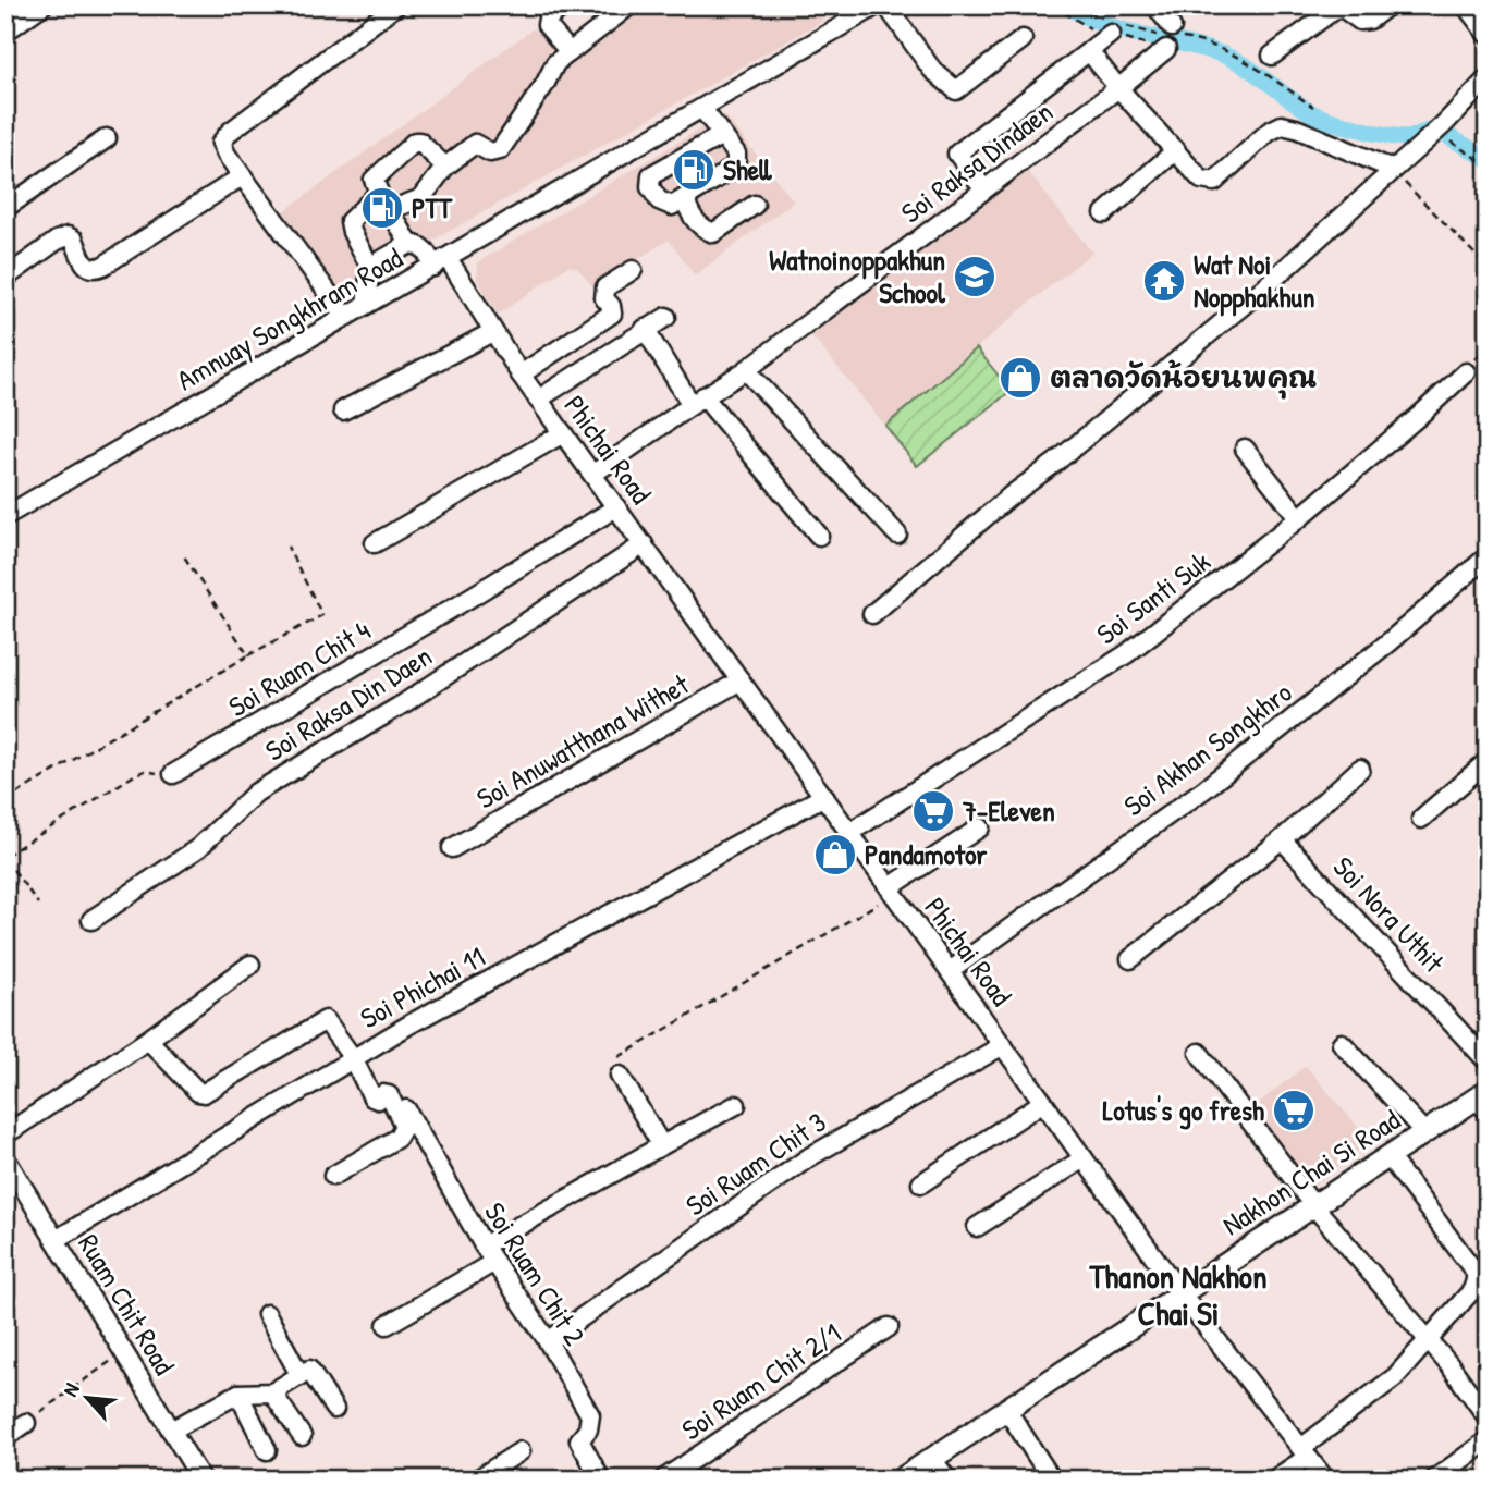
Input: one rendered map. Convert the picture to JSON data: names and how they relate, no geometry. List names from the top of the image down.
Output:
{
  "streets": {
    "main road": ["Nakhon Chai Si Road"],
    "street": [
      "Soi Raksa Dindaen",
      "Amnuay Songkhram Road",
      "Phichai Road",
      "Soi Santi Suk",
      "Soi Ruam Chit 4",
      "Soi Raksa Din Daen",
      "Soi Anuwatthana Withet",
      "Soi Akhan Songkhro",
      "Soi Nora Uthit",
      "Soi Phichai 11",
      "Soi Ruam Chit 3",
      "Soi Ruam Chit 2",
      "Ruam Chit Road",
      "Soi Ruam Chit 2/1"
    ]
  },
  "crossings": [
    ["Soi Raksa Dindaen", "Phichai Road"],
    ["Amnuay Songkhram Road", "Phichai Road"],
    ["Phichai Road", "Soi Santi Suk"],
    ["Phichai Road", "Soi Ruam Chit 4"],
    ["Phichai Road", "Soi Raksa Din Daen"],
    ["Phichai Road", "Soi Anuwatthana Withet"],
    ["Phichai Road", "Soi Akhan Songkhro"],
    ["Phichai Road", "Soi Phichai 11"],
    ["Phichai Road", "Soi Ruam Chit 3"],
    ["Phichai Road", "Nakhon Chai Si Road"],
    ["Soi Phichai 11", "Soi Ruam Chit 2"],
    ["Soi Phichai 11", "Ruam Chit Road"],
    ["Soi Ruam Chit 3", "Soi Ruam Chit 2"]
  ],
  "districts": ["Thanon Nakhon Chai Si"],
  "places": {
    "fuel station": ["Shell", "PTT"],
    "school or university": ["Watnoinoppakhun School"],
    "temple": ["Wat Noi Nopphakhun"],
    "shop": ["ตลาดวัดน้อยนพคุณ", "Pandamotor"],
    "supermarket": ["7-Eleven", "Lotus's go fresh"]
  },
  "north": "top left"
}
